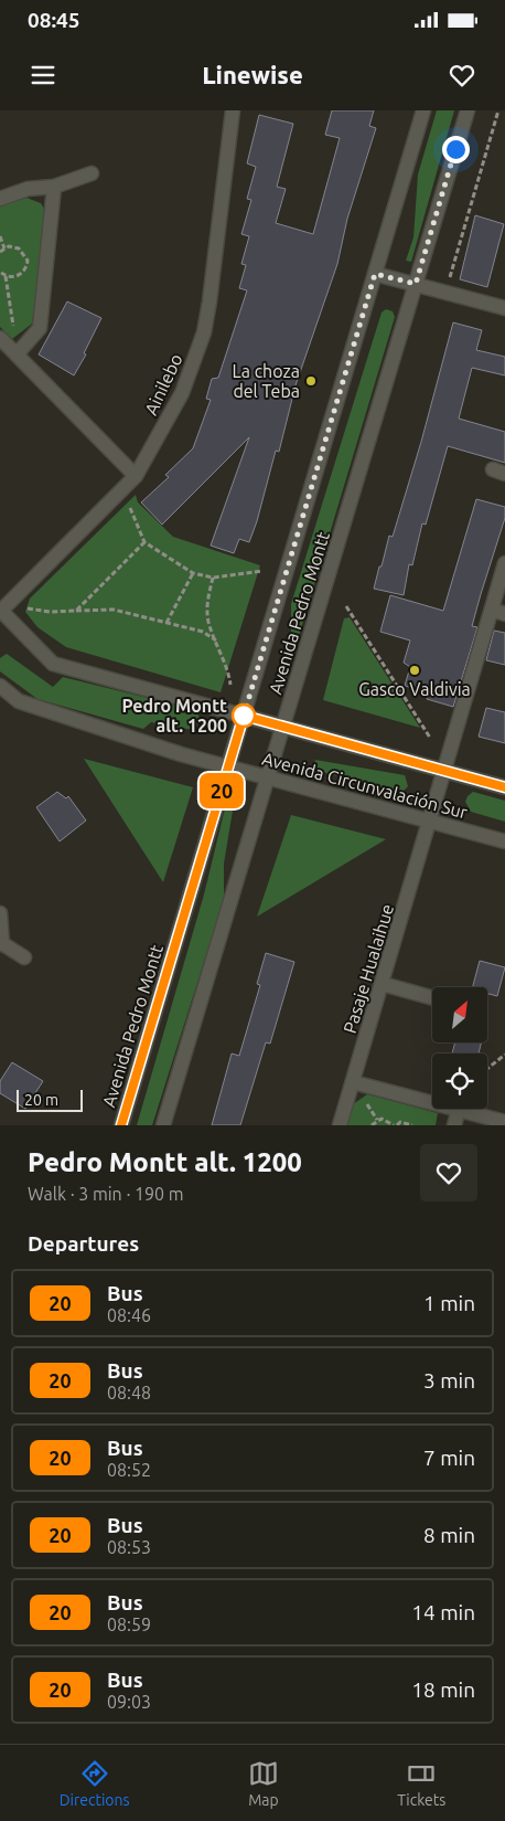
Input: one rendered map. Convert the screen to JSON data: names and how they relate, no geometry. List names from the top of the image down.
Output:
{
  "streets": {
    "main road": [
      "Ainilebo",
      "Avenida Pedro Montt",
      "Avenida Circunvalación Sur",
      "Pasaje Hualaihue"
    ]
  },
  "crossings": [
    ["Ainilebo", "Avenida Circunvalación Sur"],
    ["Avenida Pedro Montt", "Avenida Circunvalación Sur"],
    ["Avenida Circunvalación Sur", "Pasaje Hualaihue"]
  ],
  "places": ["La choza del Teba", "Gasco Valdivia", "Pedro Montt alt. 1200"],
  "lines": ["bus line 20"],
  "scale_bar": "20 m",
  "north": "top right",
  "page": {
    "status": "08:45",
    "header": "Linewise",
    "on_map": "20",
    "scale": "20 m",
    "heading": [
      ["Pedro Montt alt. 1200", "Walk · 3 min · 190 m"],
      "Departures"
    ],
    "list": [
      {
        "mark": "20",
        "name": "Bus",
        "note": "08:46",
        "value": "1 min"
      },
      {
        "mark": "20",
        "name": "Bus",
        "note": "08:48",
        "value": "3 min"
      },
      {
        "mark": "20",
        "name": "Bus",
        "note": "08:52",
        "value": "7 min"
      },
      {
        "mark": "20",
        "name": "Bus",
        "note": "08:53",
        "value": "8 min"
      },
      {
        "mark": "20",
        "name": "Bus",
        "note": "08:59",
        "value": "14 min"
      },
      {
        "mark": "20",
        "name": "Bus",
        "note": "09:03",
        "value": "18 min"
      }
    ],
    "tabs": ["Directions", "Map", "Tickets"]
  }
}
